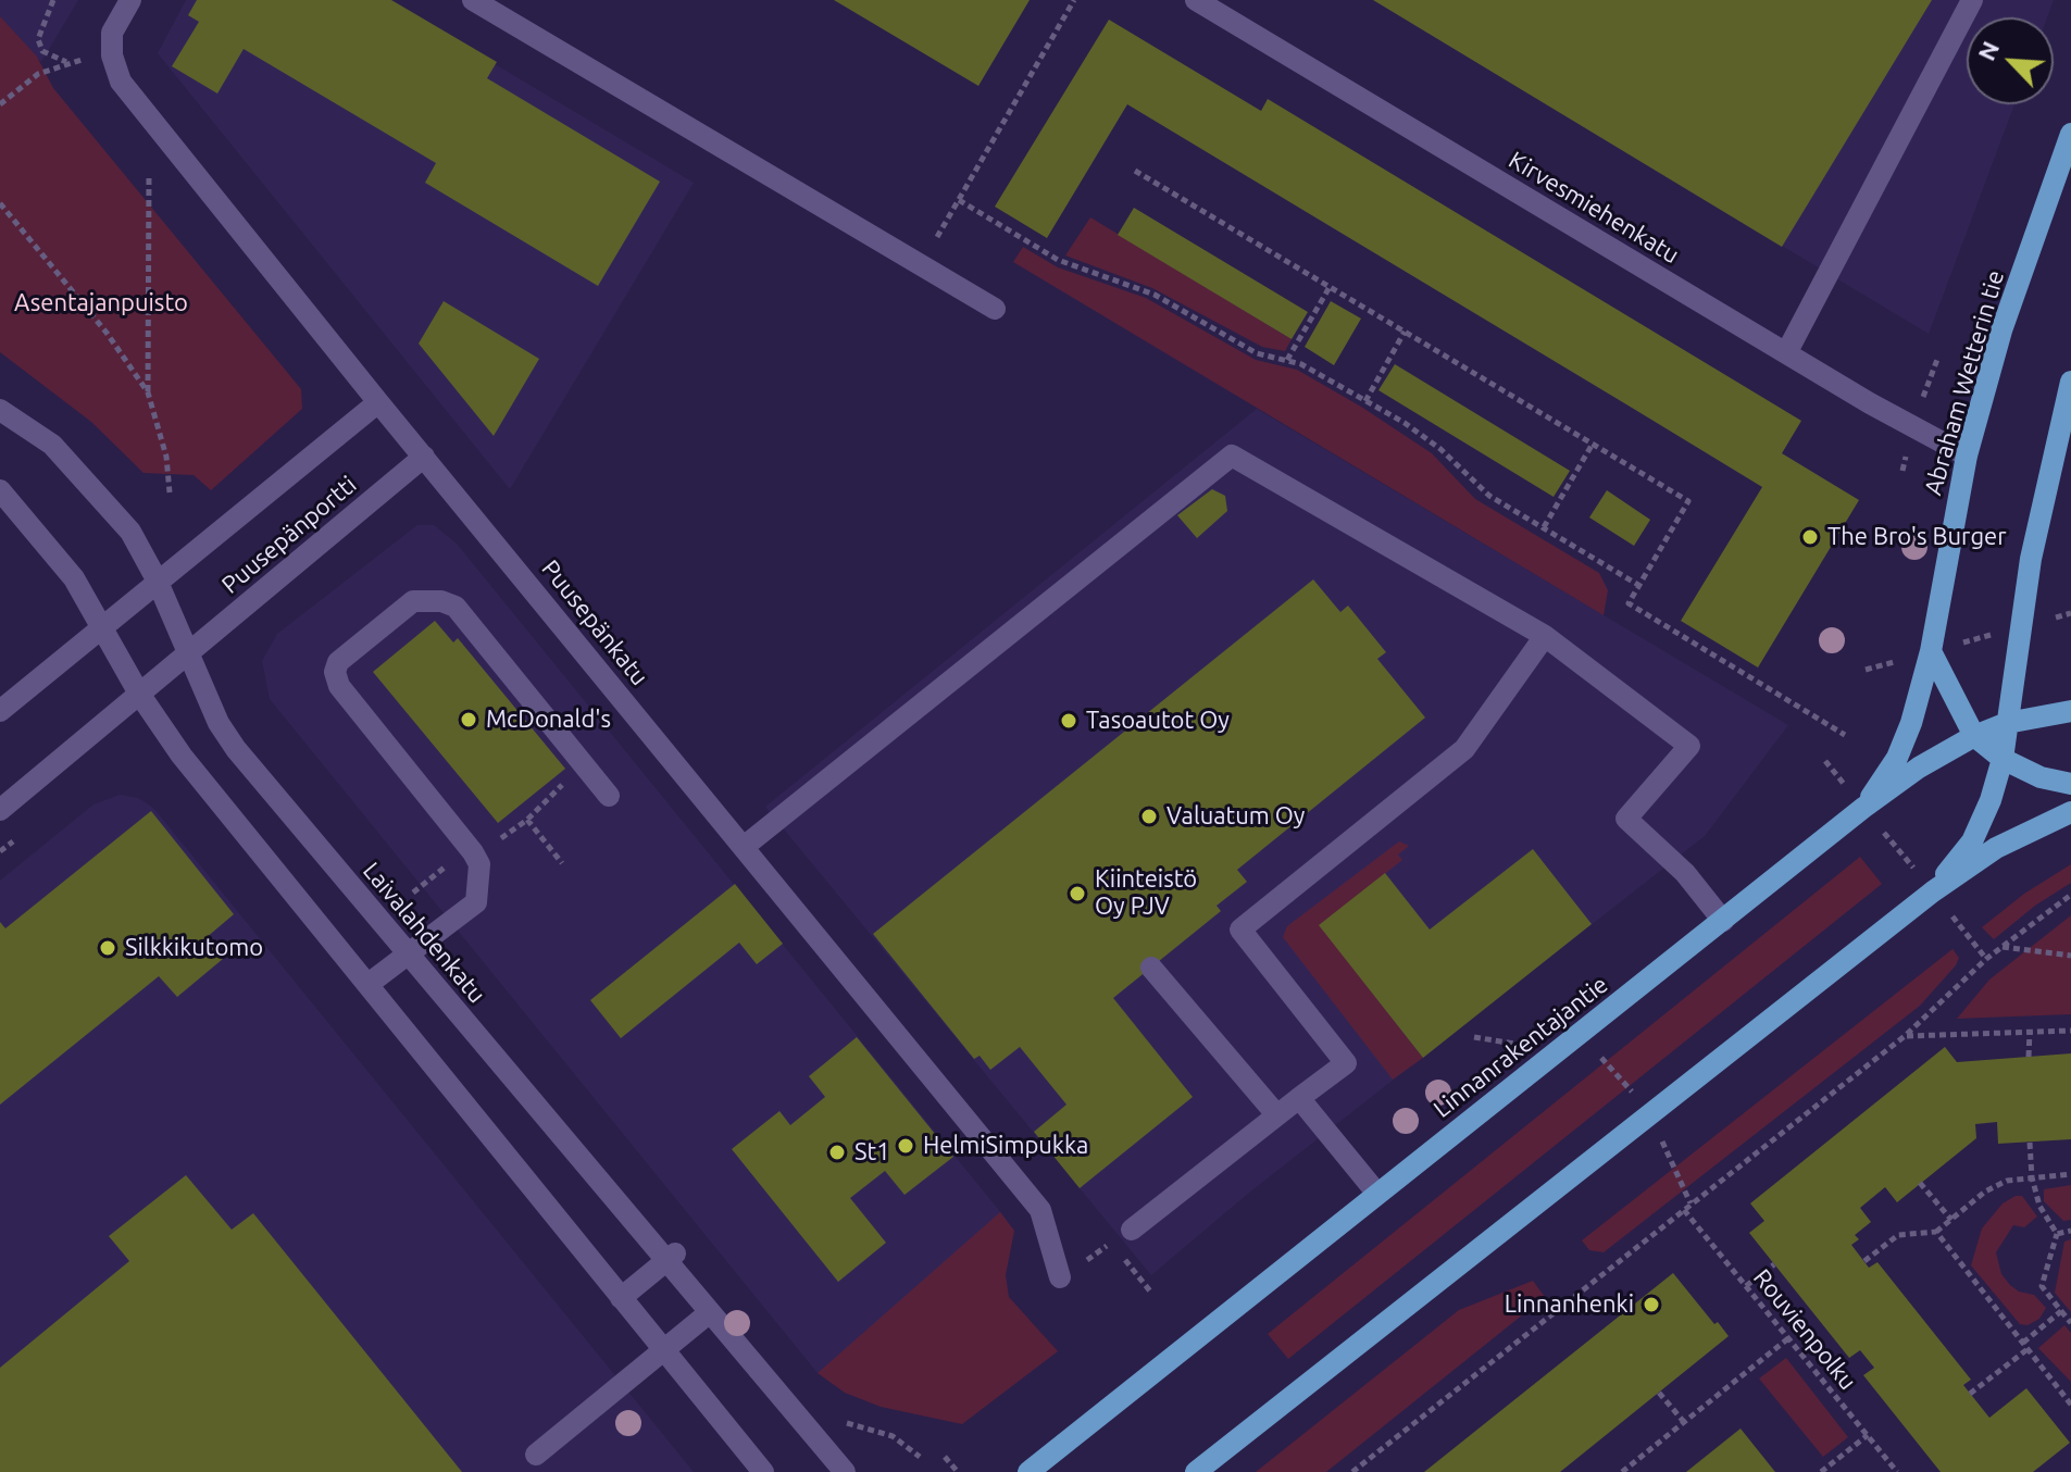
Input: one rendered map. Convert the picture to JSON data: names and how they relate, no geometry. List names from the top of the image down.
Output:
{
  "streets": {
    "main road": ["Abraham Wetterin tie", "Linnanrakentajantie"],
    "street": [
      "Kirvesmiehenkatu",
      "Puusepänportti",
      "Puusepänkatu",
      "Laivalahdenkatu"
    ],
    "path": ["Rouvienpolku"]
  },
  "crossings": [
    ["Kirvesmiehenkatu", "Abraham Wetterin tie"],
    ["Abraham Wetterin tie", "Linnanrakentajantie"],
    ["Puusepänportti", "Puusepänkatu"],
    ["Puusepänportti", "Laivalahdenkatu"]
  ],
  "parks": ["Asentajanpuisto"],
  "places": [
    "The Bro's Burger",
    "McDonald's",
    "Tasoautot Oy",
    "Valuatum Oy",
    "Kiinteistö Oy PJV",
    "Silkkikutomo",
    "HelmiSimpukka",
    "St1",
    "Linnanhenki"
  ],
  "north": "top left"
}
